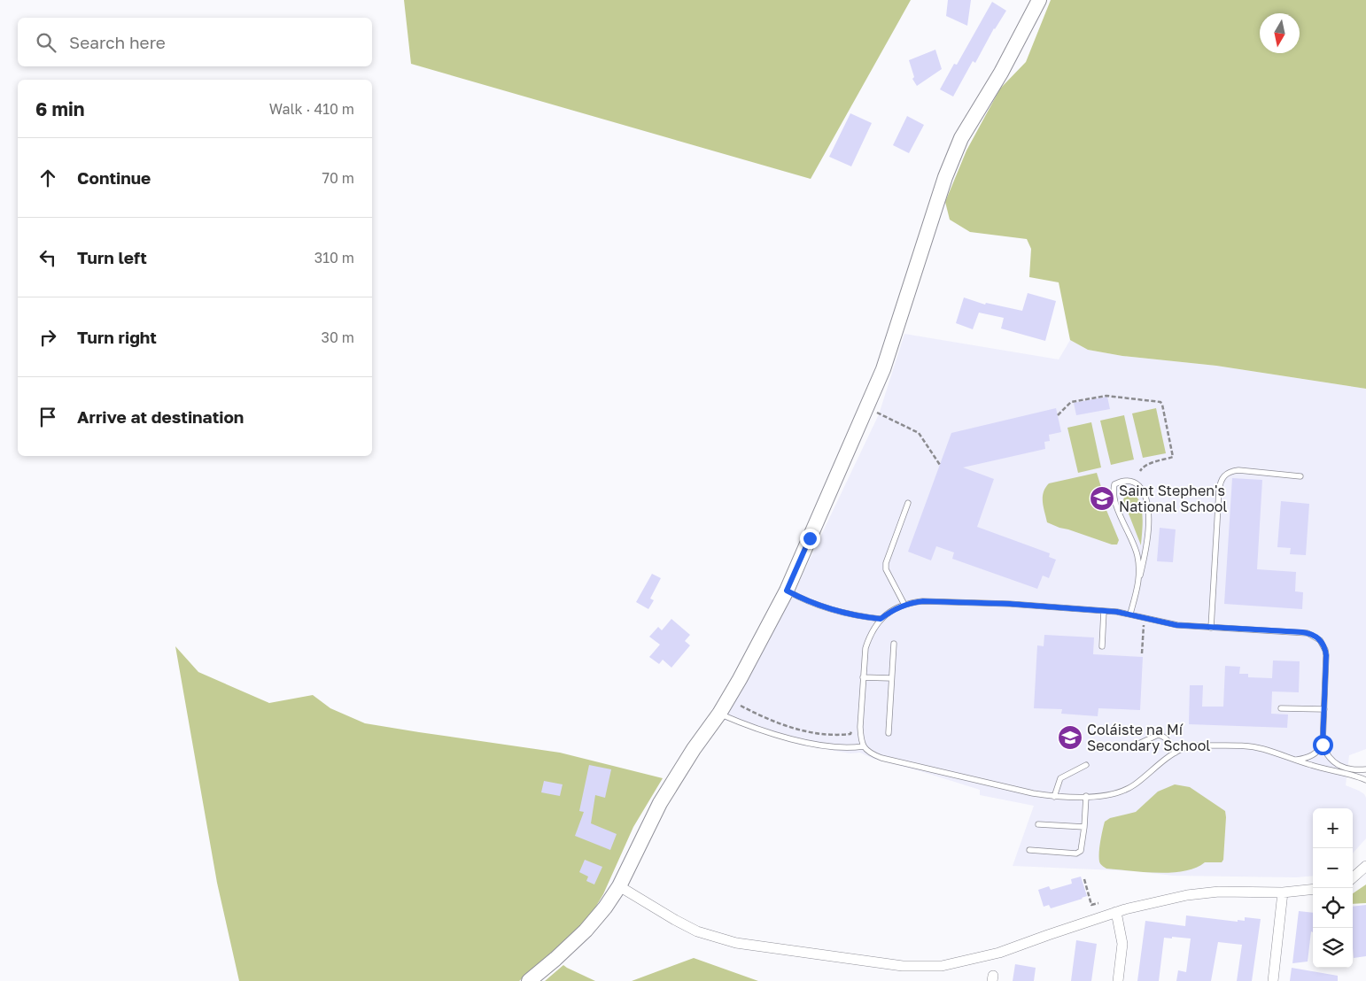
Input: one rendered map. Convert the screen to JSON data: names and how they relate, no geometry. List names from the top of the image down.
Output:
{
  "places": {
    "school or university": ["Saint Stephen's National School", "Coláiste na Mí Secondary School"]
  },
  "north": "bottom",
  "page": {
    "search": "Search here",
    "heading": ["6 min", "Walk · 410 m"],
    "list": [
      ["Continue", "70 m"],
      ["Turn left", "310 m"],
      ["Turn right", "30 m"],
      "Arrive at destination"
    ],
    "map_buttons": ["+", "−"]
  }
}
